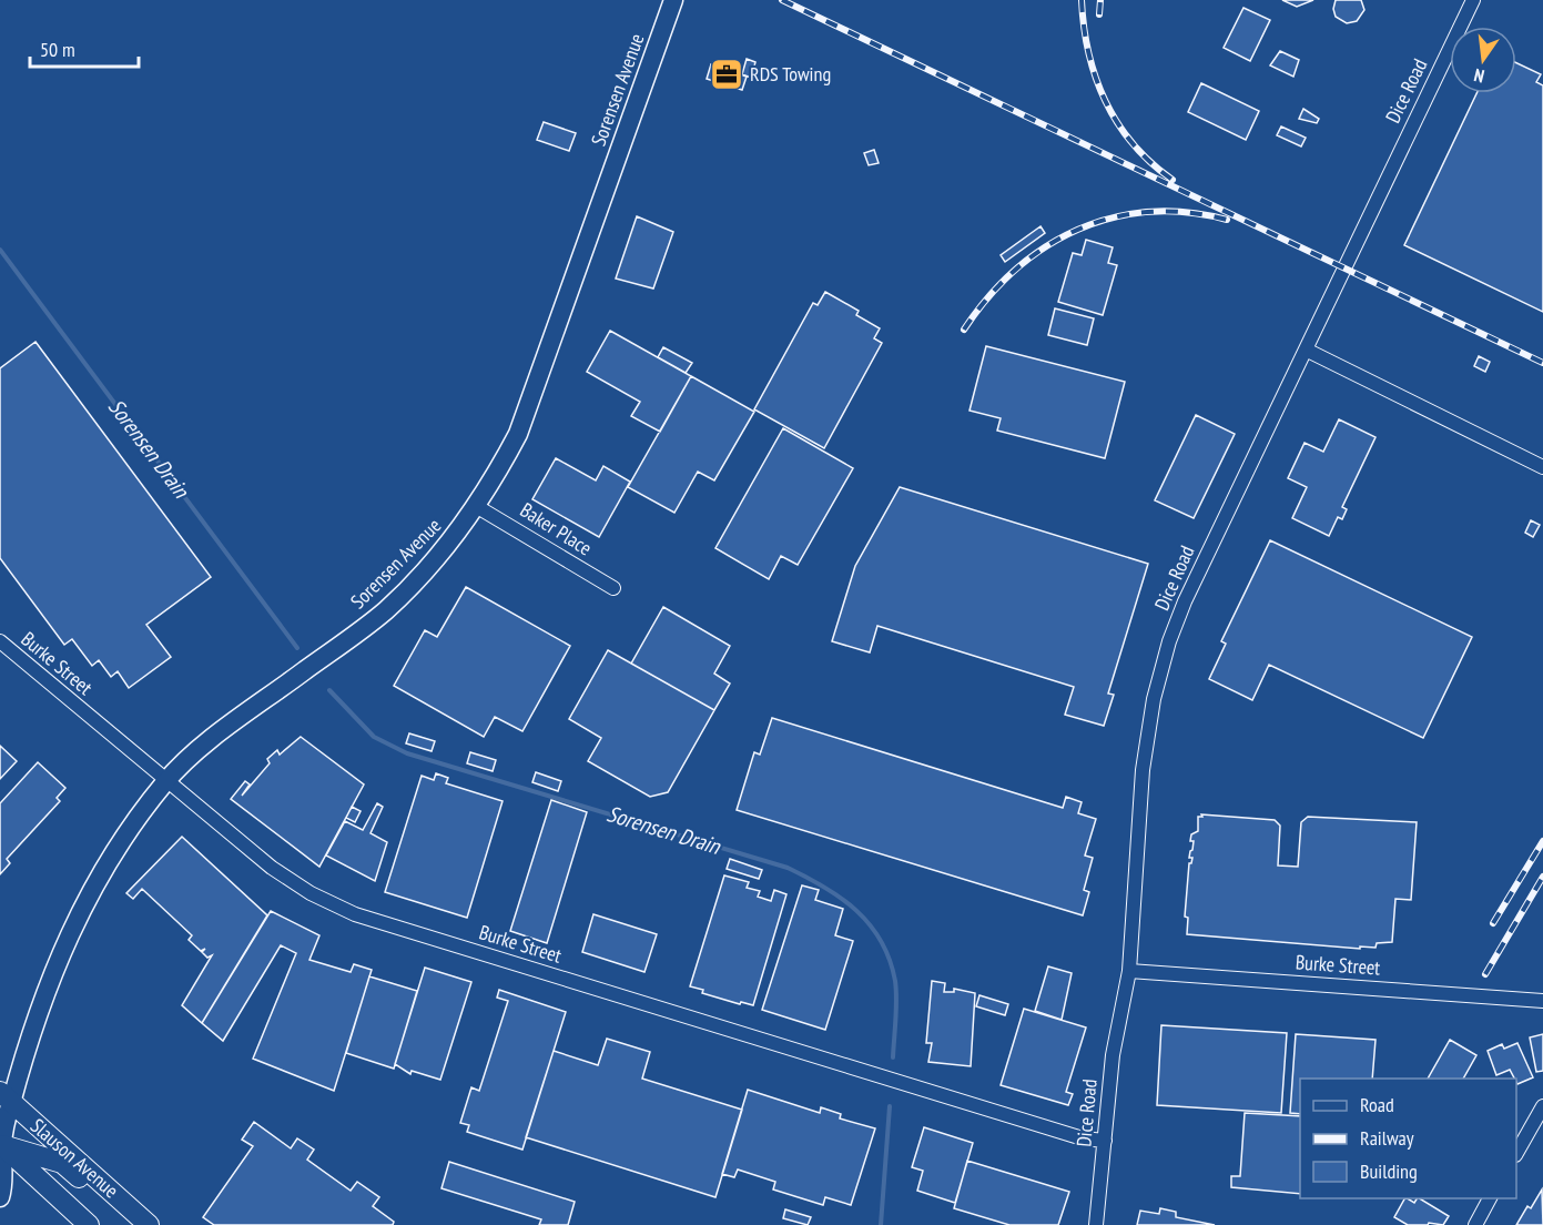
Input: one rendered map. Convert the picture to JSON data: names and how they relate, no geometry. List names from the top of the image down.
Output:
{
  "streets": {
    "main road": ["Slauson Avenue"],
    "street": [
      "Sorensen Avenue",
      "Dice Road",
      "Baker Place",
      "Burke Street"
    ]
  },
  "crossings": [
    ["Sorensen Avenue", "Baker Place"],
    ["Sorensen Avenue", "Burke Street"],
    ["Sorensen Avenue", "Slauson Avenue"],
    ["Dice Road", "Burke Street"]
  ],
  "water": ["Sorensen Drain"],
  "places": {
    "office": ["RDS Towing"]
  },
  "legend": ["Road", "Railway", "Building"],
  "scale_bar": "50 m",
  "north": "bottom"
}
